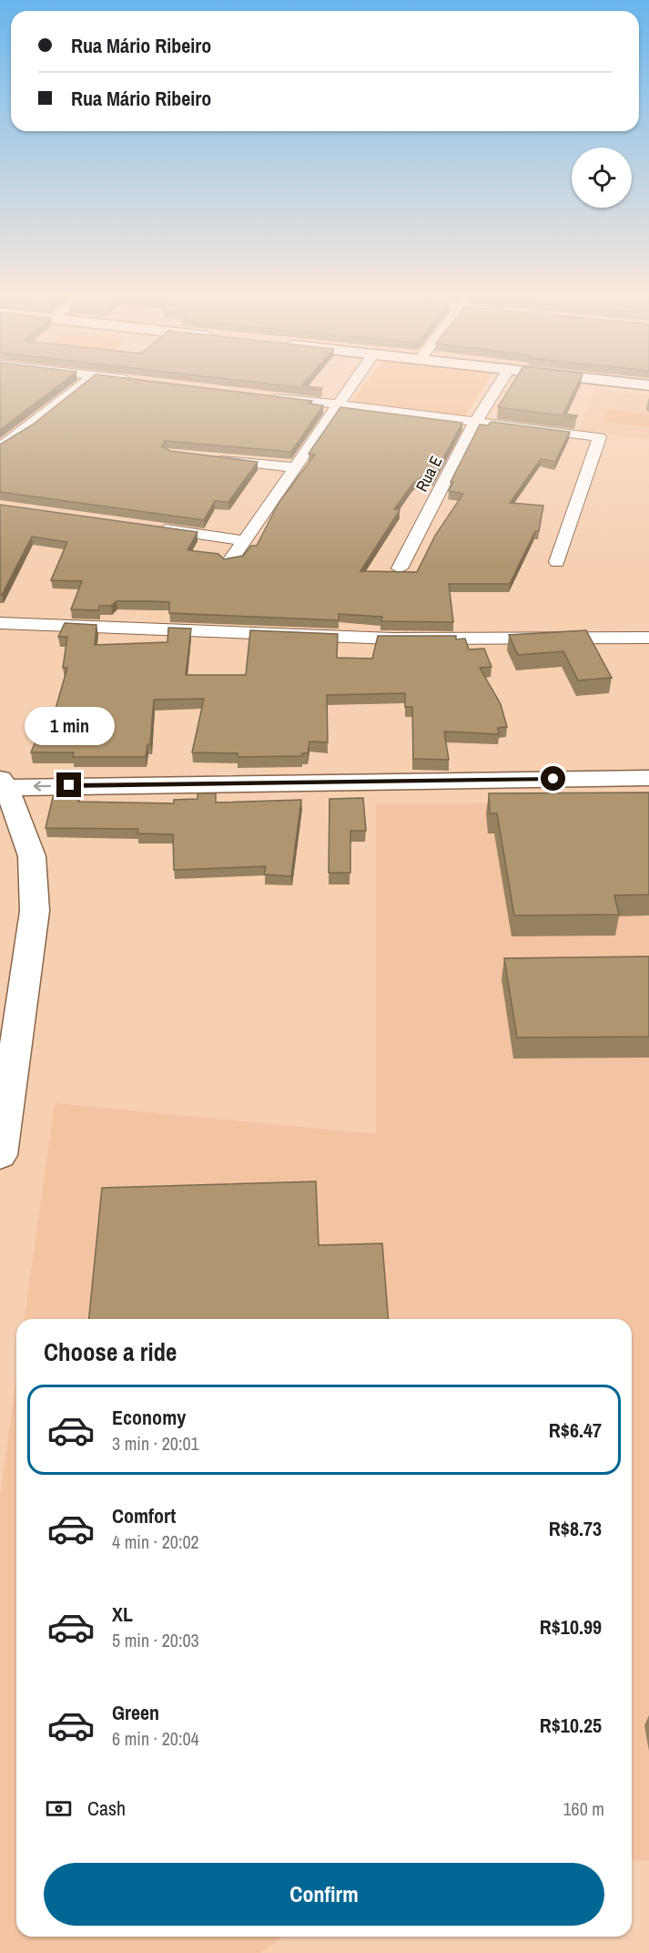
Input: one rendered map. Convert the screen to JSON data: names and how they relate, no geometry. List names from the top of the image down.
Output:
{
  "streets": {
    "street": ["Rua E"]
  },
  "page": {
    "banner": ["Rua Mário Ribeiro", "Rua Mário Ribeiro"],
    "bubble": "1 min",
    "heading": "Choose a ride",
    "list": [
      {
        "name": "Economy",
        "note": "3 min · 20:01",
        "value": "R$6.47"
      },
      {
        "name": "Comfort",
        "note": "4 min · 20:02",
        "value": "R$8.73"
      },
      {
        "name": "XL",
        "note": "5 min · 20:03",
        "value": "R$10.99"
      },
      {
        "name": "Green",
        "note": "6 min · 20:04",
        "value": "R$10.25"
      }
    ],
    "pay": ["Cash", "160 m"],
    "buttons": "Confirm"
  }
}
